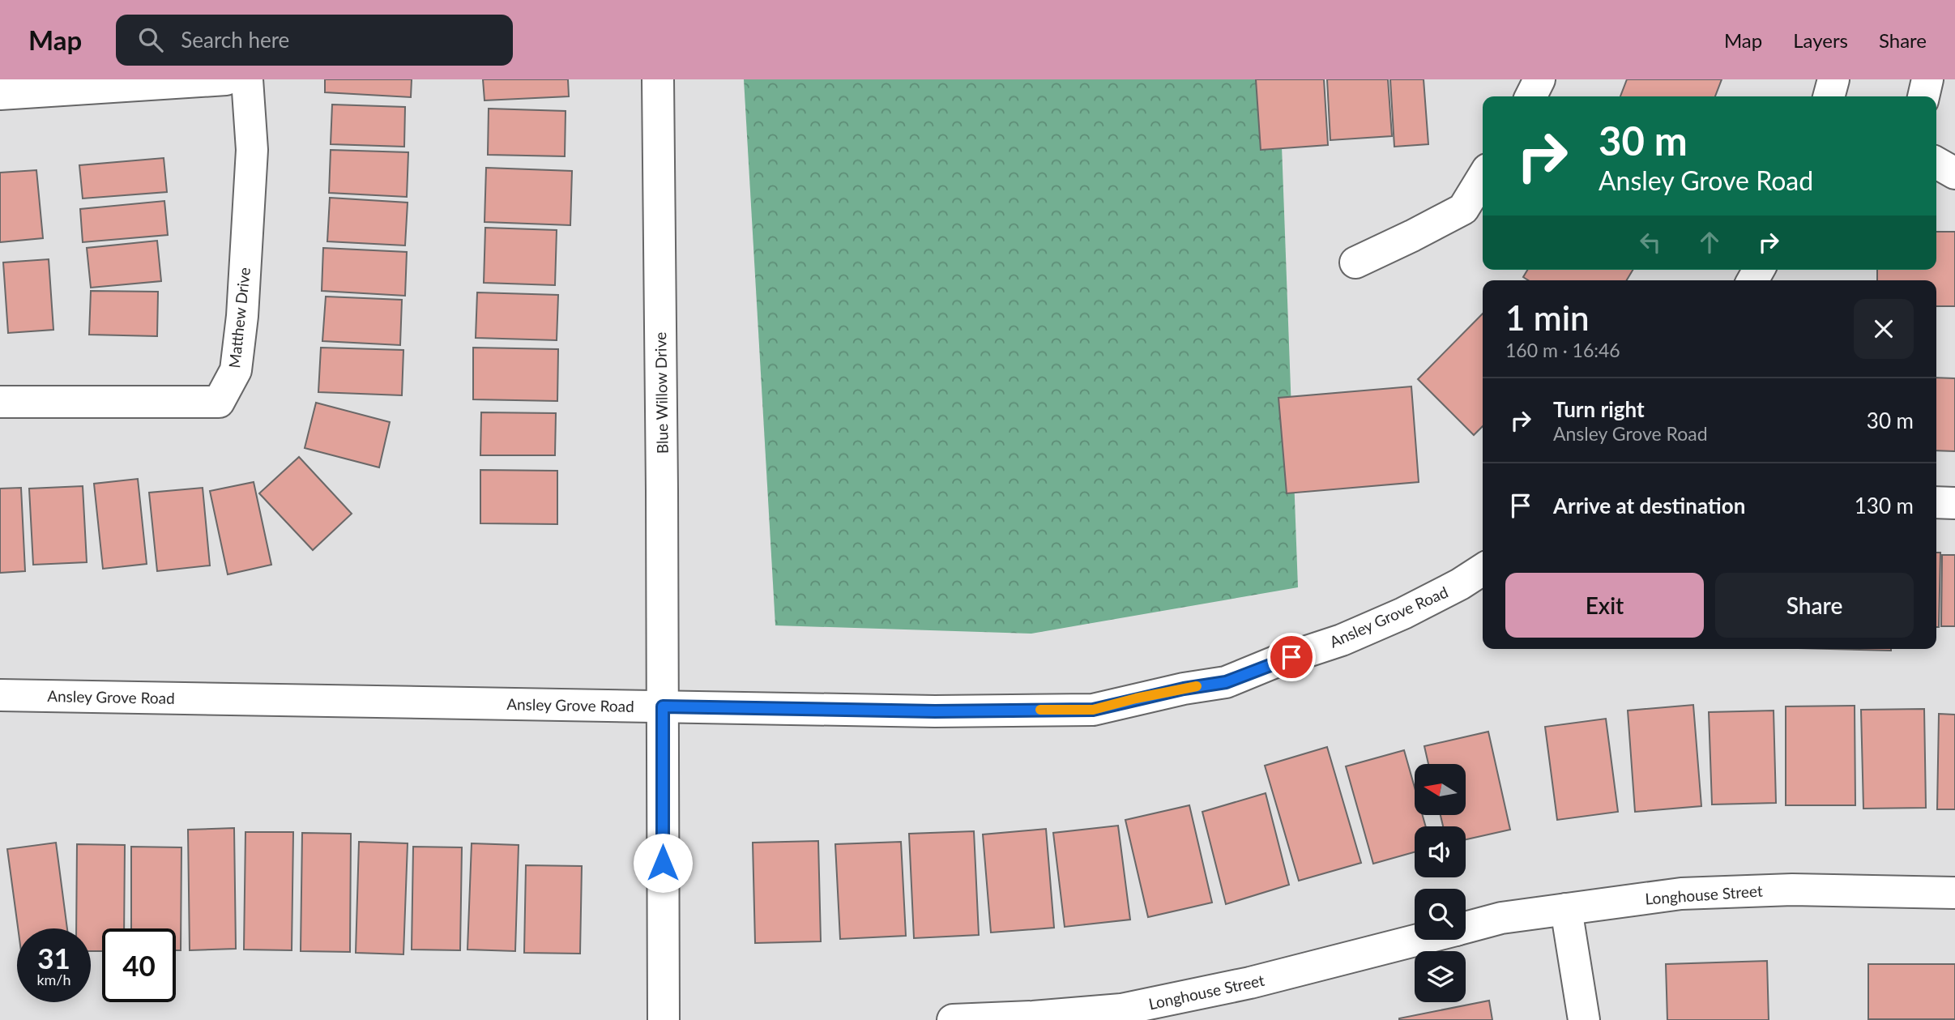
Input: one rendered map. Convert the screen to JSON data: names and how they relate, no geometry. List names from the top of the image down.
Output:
{
  "streets": {
    "street": [
      "Matthew Drive",
      "Blue Willow Drive",
      "Ansley Grove Road",
      "Longhouse Street"
    ]
  },
  "crossings": [
    ["Blue Willow Drive", "Ansley Grove Road"]
  ],
  "north": "left",
  "page": {
    "header": "Map",
    "search": "Search here",
    "nav": ["Map", "Layers", "Share"],
    "turn": ["30 m", "Ansley Grove Road"],
    "heading": ["1 min", "160 m · 16:46"],
    "list": [
      {
        "name": "Turn right",
        "note": "Ansley Grove Road",
        "value": "30 m"
      },
      {
        "name": "Arrive at destination",
        "value": "130 m"
      }
    ],
    "buttons": ["Exit", "Share"],
    "speed": "31 km/h",
    "limit": "40"
  }
}
